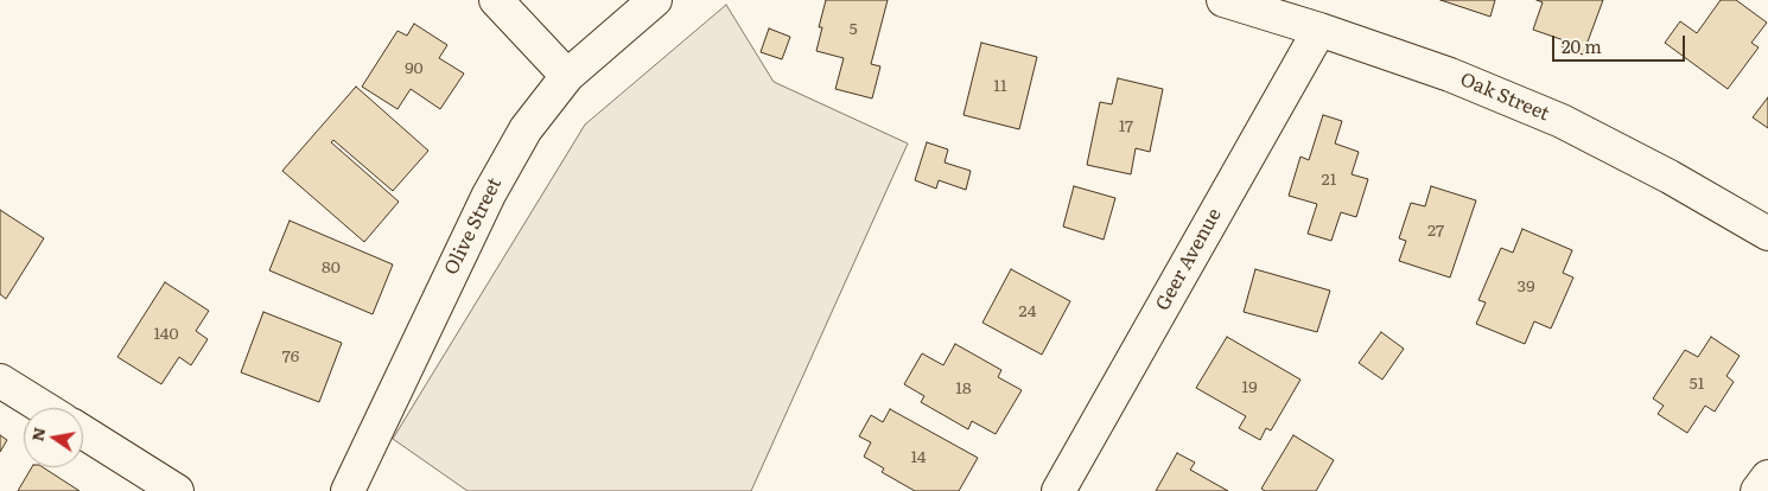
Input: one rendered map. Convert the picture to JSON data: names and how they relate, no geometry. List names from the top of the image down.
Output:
{
  "streets": {
    "street": ["Oak Street", "Olive Street", "Geer Avenue"]
  },
  "crossings": [
    ["Oak Street", "Geer Avenue"]
  ],
  "house_numbers": [
    "5",
    "90",
    "11",
    "17",
    "21",
    "27",
    "80",
    "39",
    "24",
    "140",
    "76",
    "51",
    "19",
    "18",
    "14"
  ],
  "scale_bar": "20 m",
  "north": "left"
}
